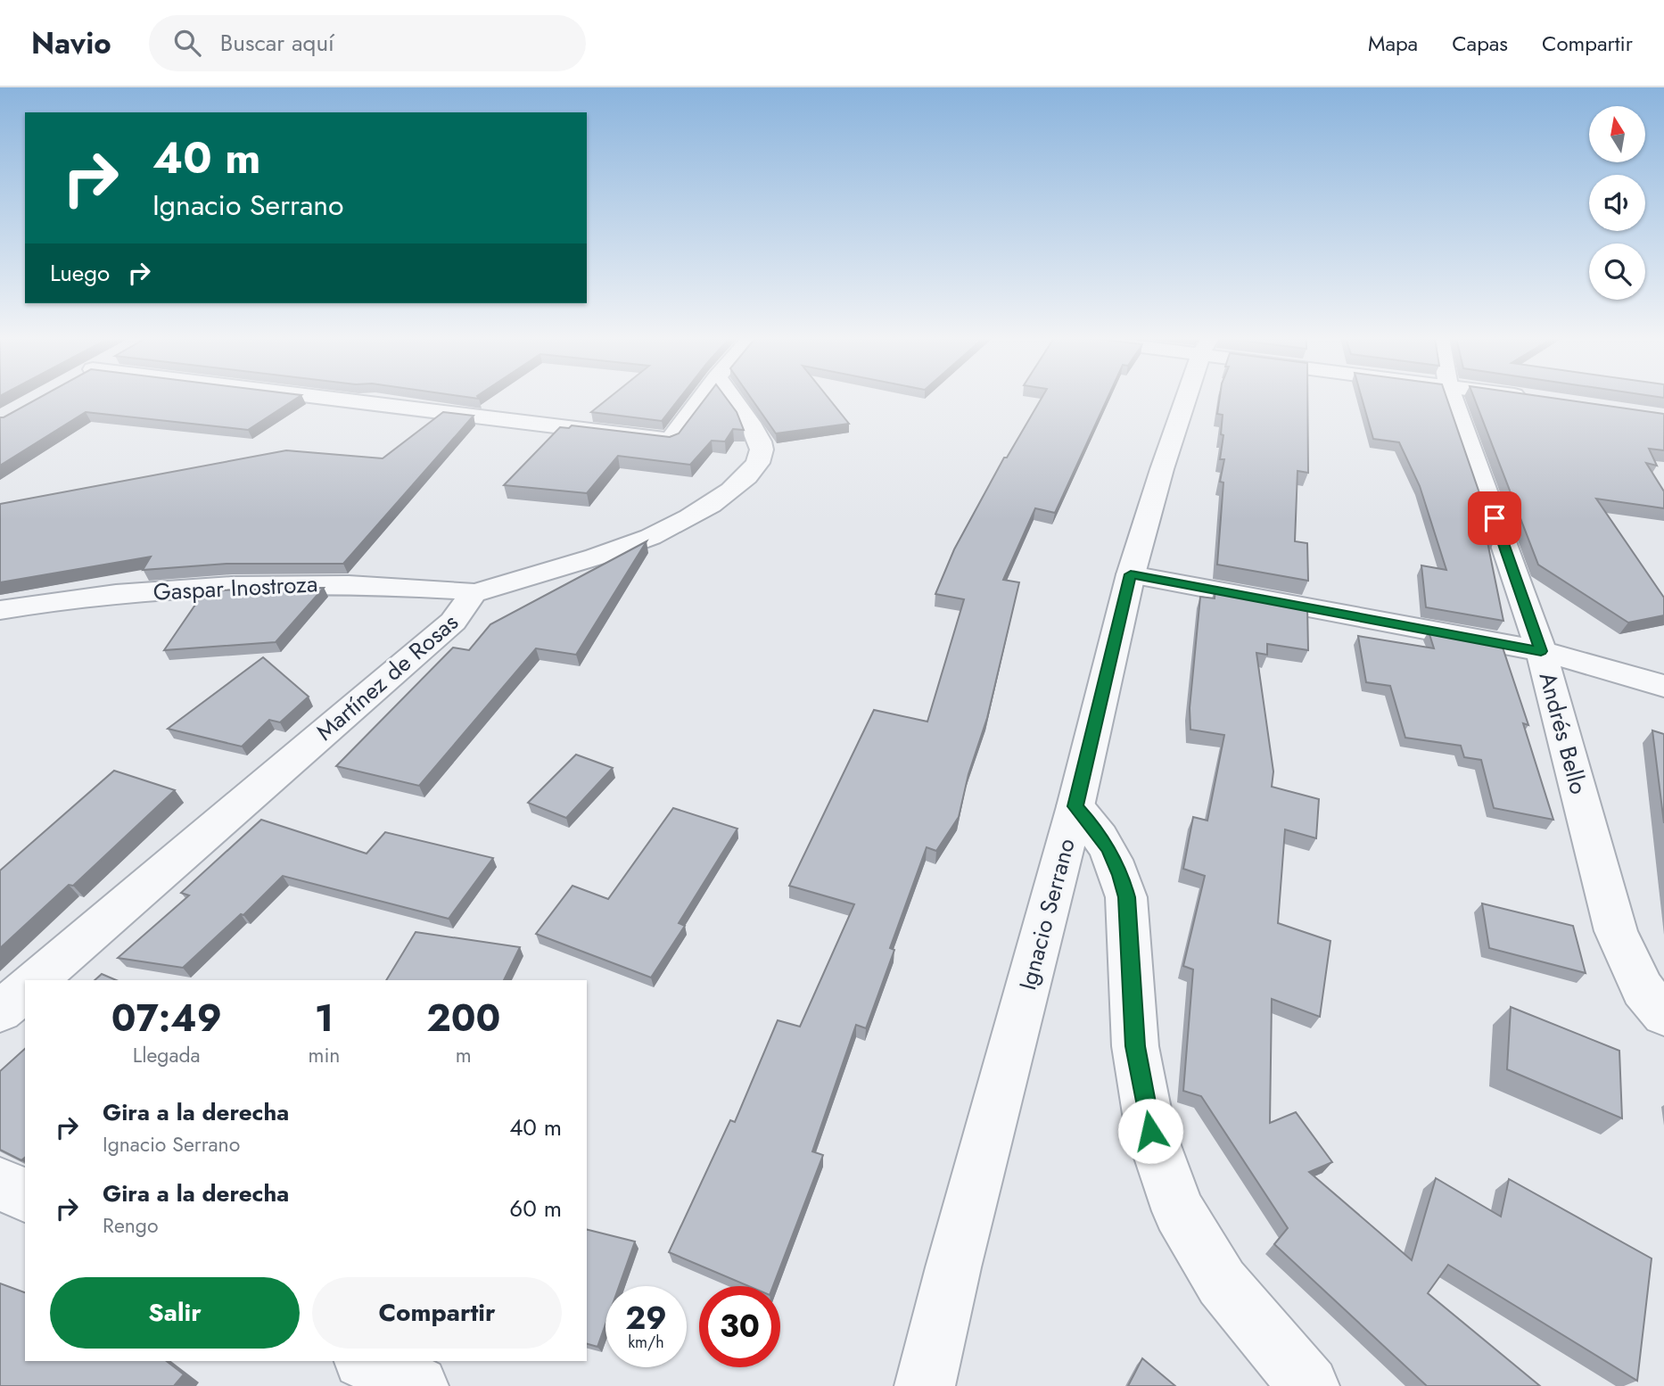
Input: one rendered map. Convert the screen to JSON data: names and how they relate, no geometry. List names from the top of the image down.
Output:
{
  "streets": {
    "street": [
      "Gaspar Inostroza",
      "Martínez de Rosas",
      "Andrés Bello",
      "Ignacio Serrano"
    ]
  },
  "crossings": [
    ["Gaspar Inostroza", "Martínez de Rosas"]
  ],
  "north": "top",
  "page": {
    "header": "Navio",
    "search": "Buscar aquí",
    "nav": ["Mapa", "Capas", "Compartir"],
    "turn": ["40 m", "Ignacio Serrano"],
    "then": "Luego",
    "eta": [
      "07:49",
      "Llegada",
      "1",
      "min",
      "200",
      "m"
    ],
    "list": [
      {
        "name": "Gira a la derecha",
        "note": "Ignacio Serrano",
        "value": "40 m"
      },
      {
        "name": "Gira a la derecha",
        "note": "Rengo",
        "value": "60 m"
      }
    ],
    "buttons": ["Salir", "Compartir"],
    "speed": "29 km/h",
    "limit": "30"
  }
}
